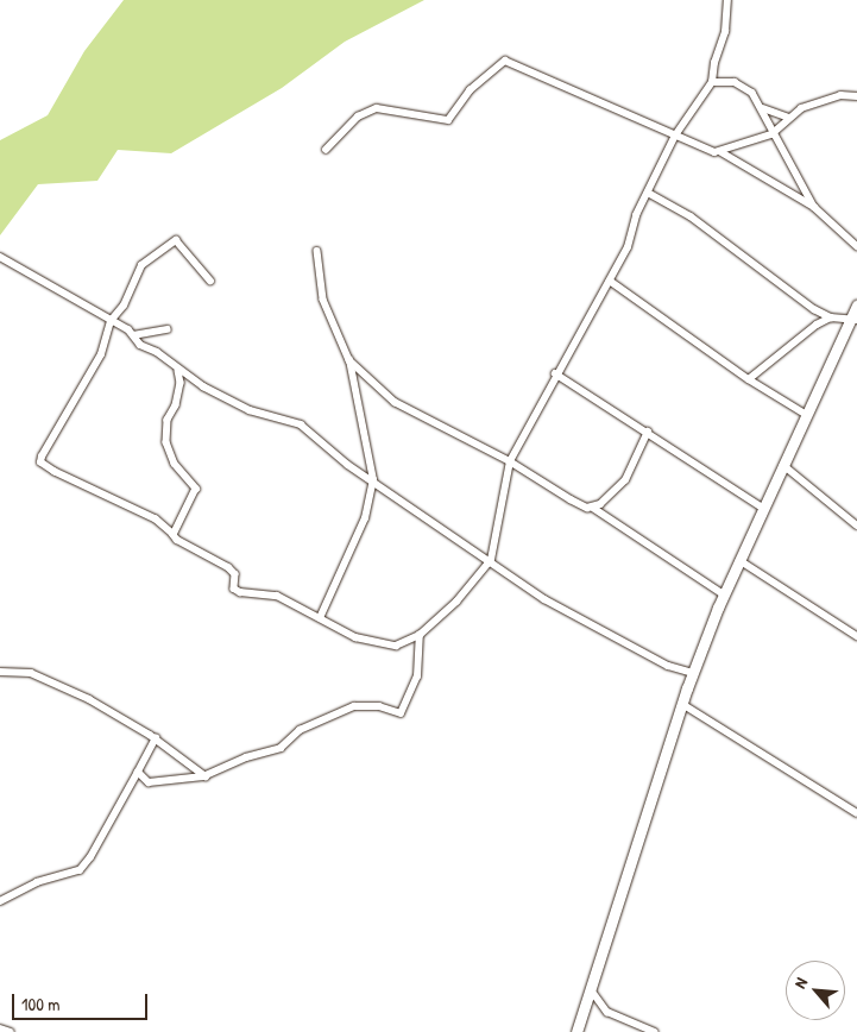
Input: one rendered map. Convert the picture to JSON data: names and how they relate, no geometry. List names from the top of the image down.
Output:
{
  "scale_bar": "100 m",
  "north": "top left"
}
